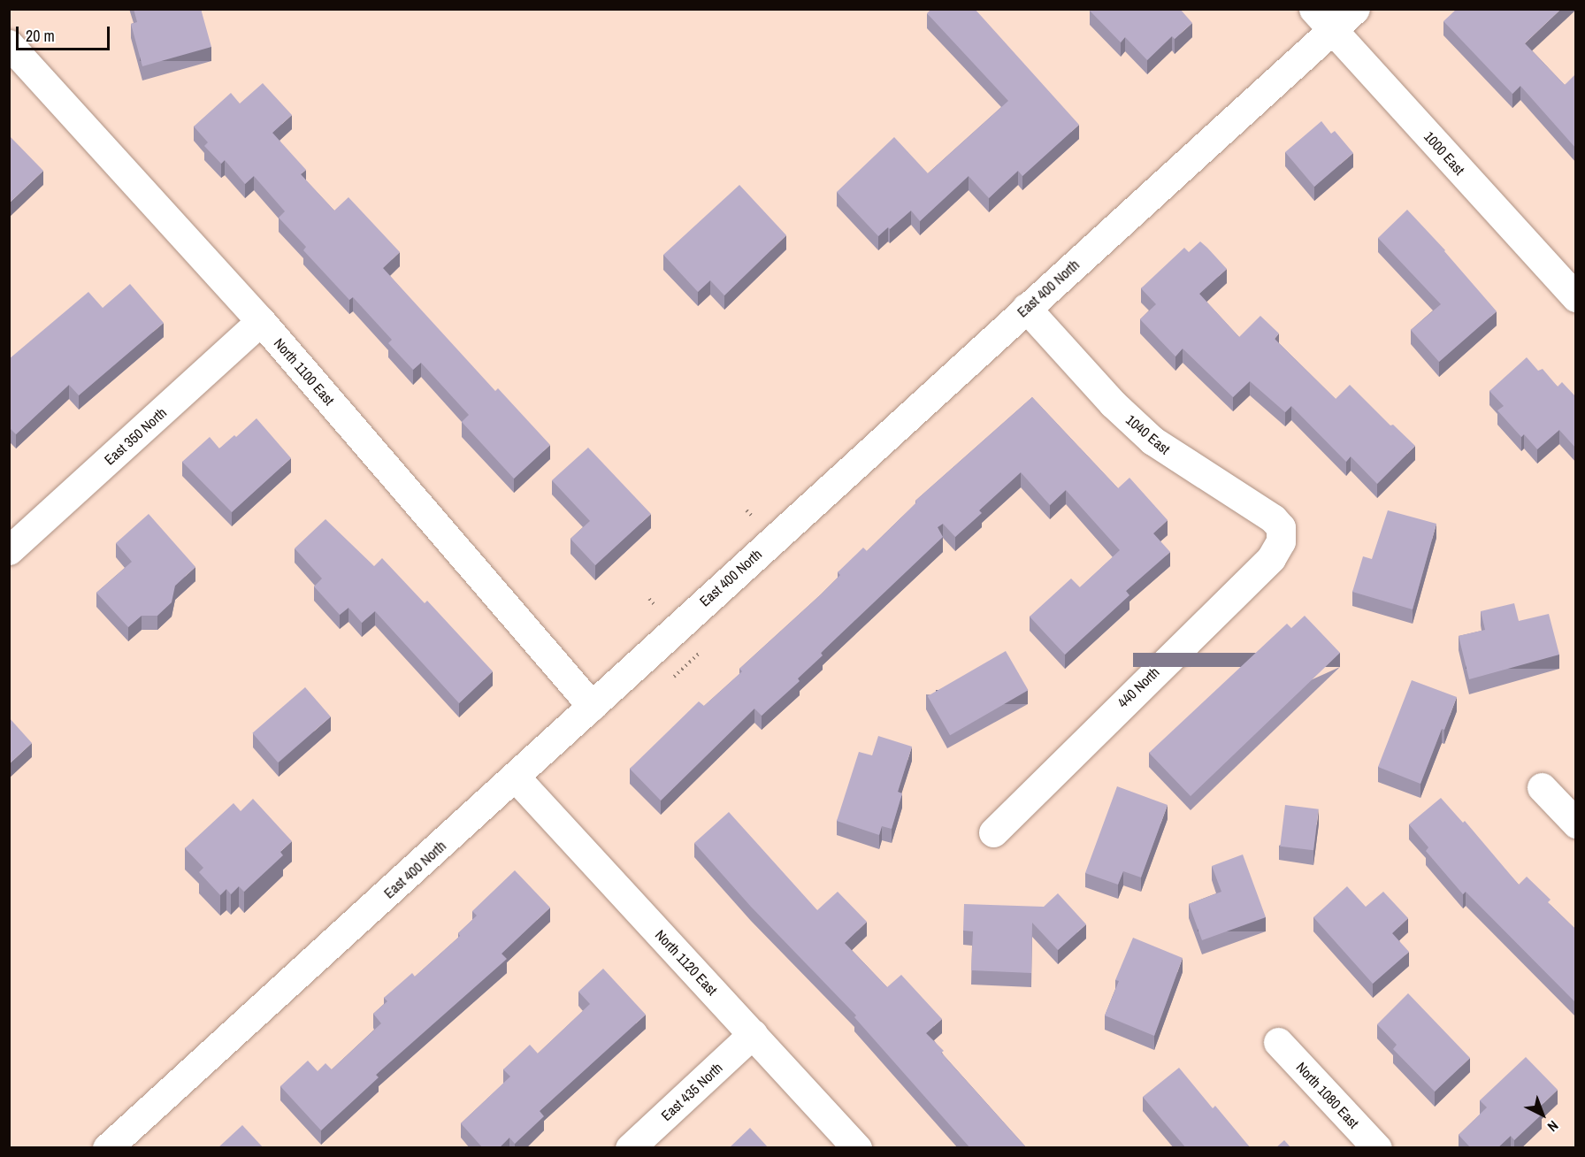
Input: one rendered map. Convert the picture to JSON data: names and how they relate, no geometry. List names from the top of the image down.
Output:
{
  "streets": {
    "street": [
      "1000 East",
      "East 400 North",
      "North 1100 East",
      "1040 East",
      "East 350 North",
      "440 North",
      "North 1120 East",
      "East 435 North",
      "North 1080 East"
    ]
  },
  "crossings": [
    ["1000 East", "East 400 North"],
    ["East 400 North", "North 1100 East"],
    ["East 400 North", "1040 East"],
    ["East 400 North", "North 1120 East"],
    ["North 1100 East", "East 350 North"],
    ["1040 East", "440 North"],
    ["North 1120 East", "East 435 North"]
  ],
  "scale_bar": "20 m",
  "north": "bottom right"
}
